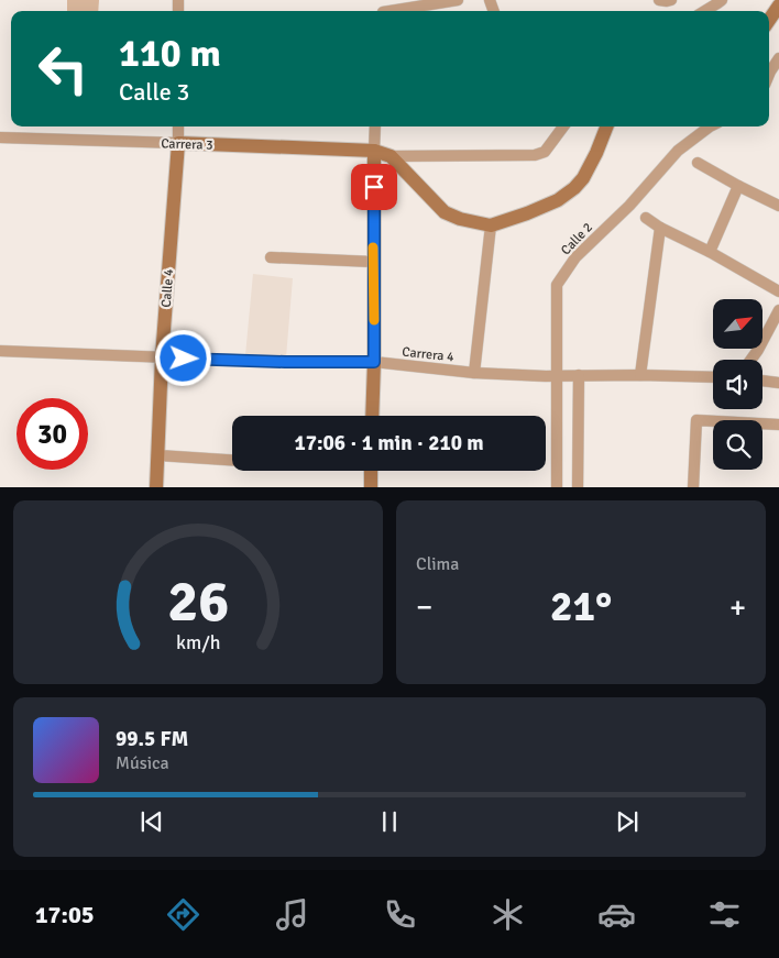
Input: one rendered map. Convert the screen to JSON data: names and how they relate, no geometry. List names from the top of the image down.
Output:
{
  "streets": {
    "main road": ["Carrera 3", "Calle 4"],
    "street": ["Calle 2", "Carrera 4"]
  },
  "crossings": [
    ["Carrera 3", "Calle 4"],
    ["Calle 2", "Carrera 4"],
    ["Calle 4", "Carrera 4"]
  ],
  "north": "top right",
  "page": {
    "turn": ["110 m", "Calle 3"],
    "limit": "30",
    "trip": "17:06 · 1 min · 210 m",
    "tile": "Clima",
    "heat": ["−", "21°", "+"],
    "song": ["99.5 FM", "Música"],
    "tabs": "17:05",
    "gauge": ["26", "km/h"]
  }
}
